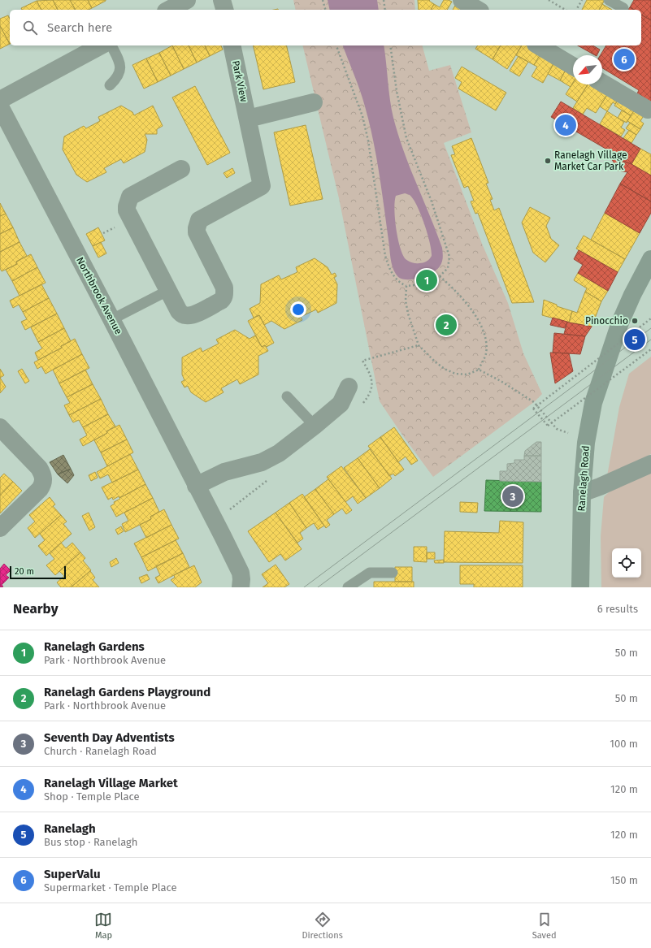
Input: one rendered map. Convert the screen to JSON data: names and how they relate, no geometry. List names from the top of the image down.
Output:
{
  "streets": {
    "main road": ["Ranelagh Road"],
    "street": ["Park View", "Northbrook Avenue"]
  },
  "places": ["Ranelagh Village Market Car Park", "Pinocchio"],
  "scale_bar": "20 m",
  "north": "bottom left",
  "page": {
    "search": "Search here",
    "pins": [
      "6",
      "4",
      "1",
      "2",
      "5",
      "3"
    ],
    "scale": "20 m",
    "heading": ["Nearby", "6 results"],
    "list": [
      {
        "mark": "1",
        "name": "Ranelagh Gardens",
        "note": "Park · Northbrook Avenue",
        "value": "50 m"
      },
      {
        "mark": "2",
        "name": "Ranelagh Gardens Playground",
        "note": "Park · Northbrook Avenue",
        "value": "50 m"
      },
      {
        "mark": "3",
        "name": "Seventh Day Adventists",
        "note": "Church · Ranelagh Road",
        "value": "100 m"
      },
      {
        "mark": "4",
        "name": "Ranelagh Village Market",
        "note": "Shop · Temple Place",
        "value": "120 m"
      },
      {
        "mark": "5",
        "name": "Ranelagh",
        "note": "Bus stop · Ranelagh",
        "value": "120 m"
      },
      {
        "mark": "6",
        "name": "SuperValu",
        "note": "Supermarket · Temple Place",
        "value": "150 m"
      }
    ],
    "nav": ["Map", "Directions", "Saved"]
  }
}
